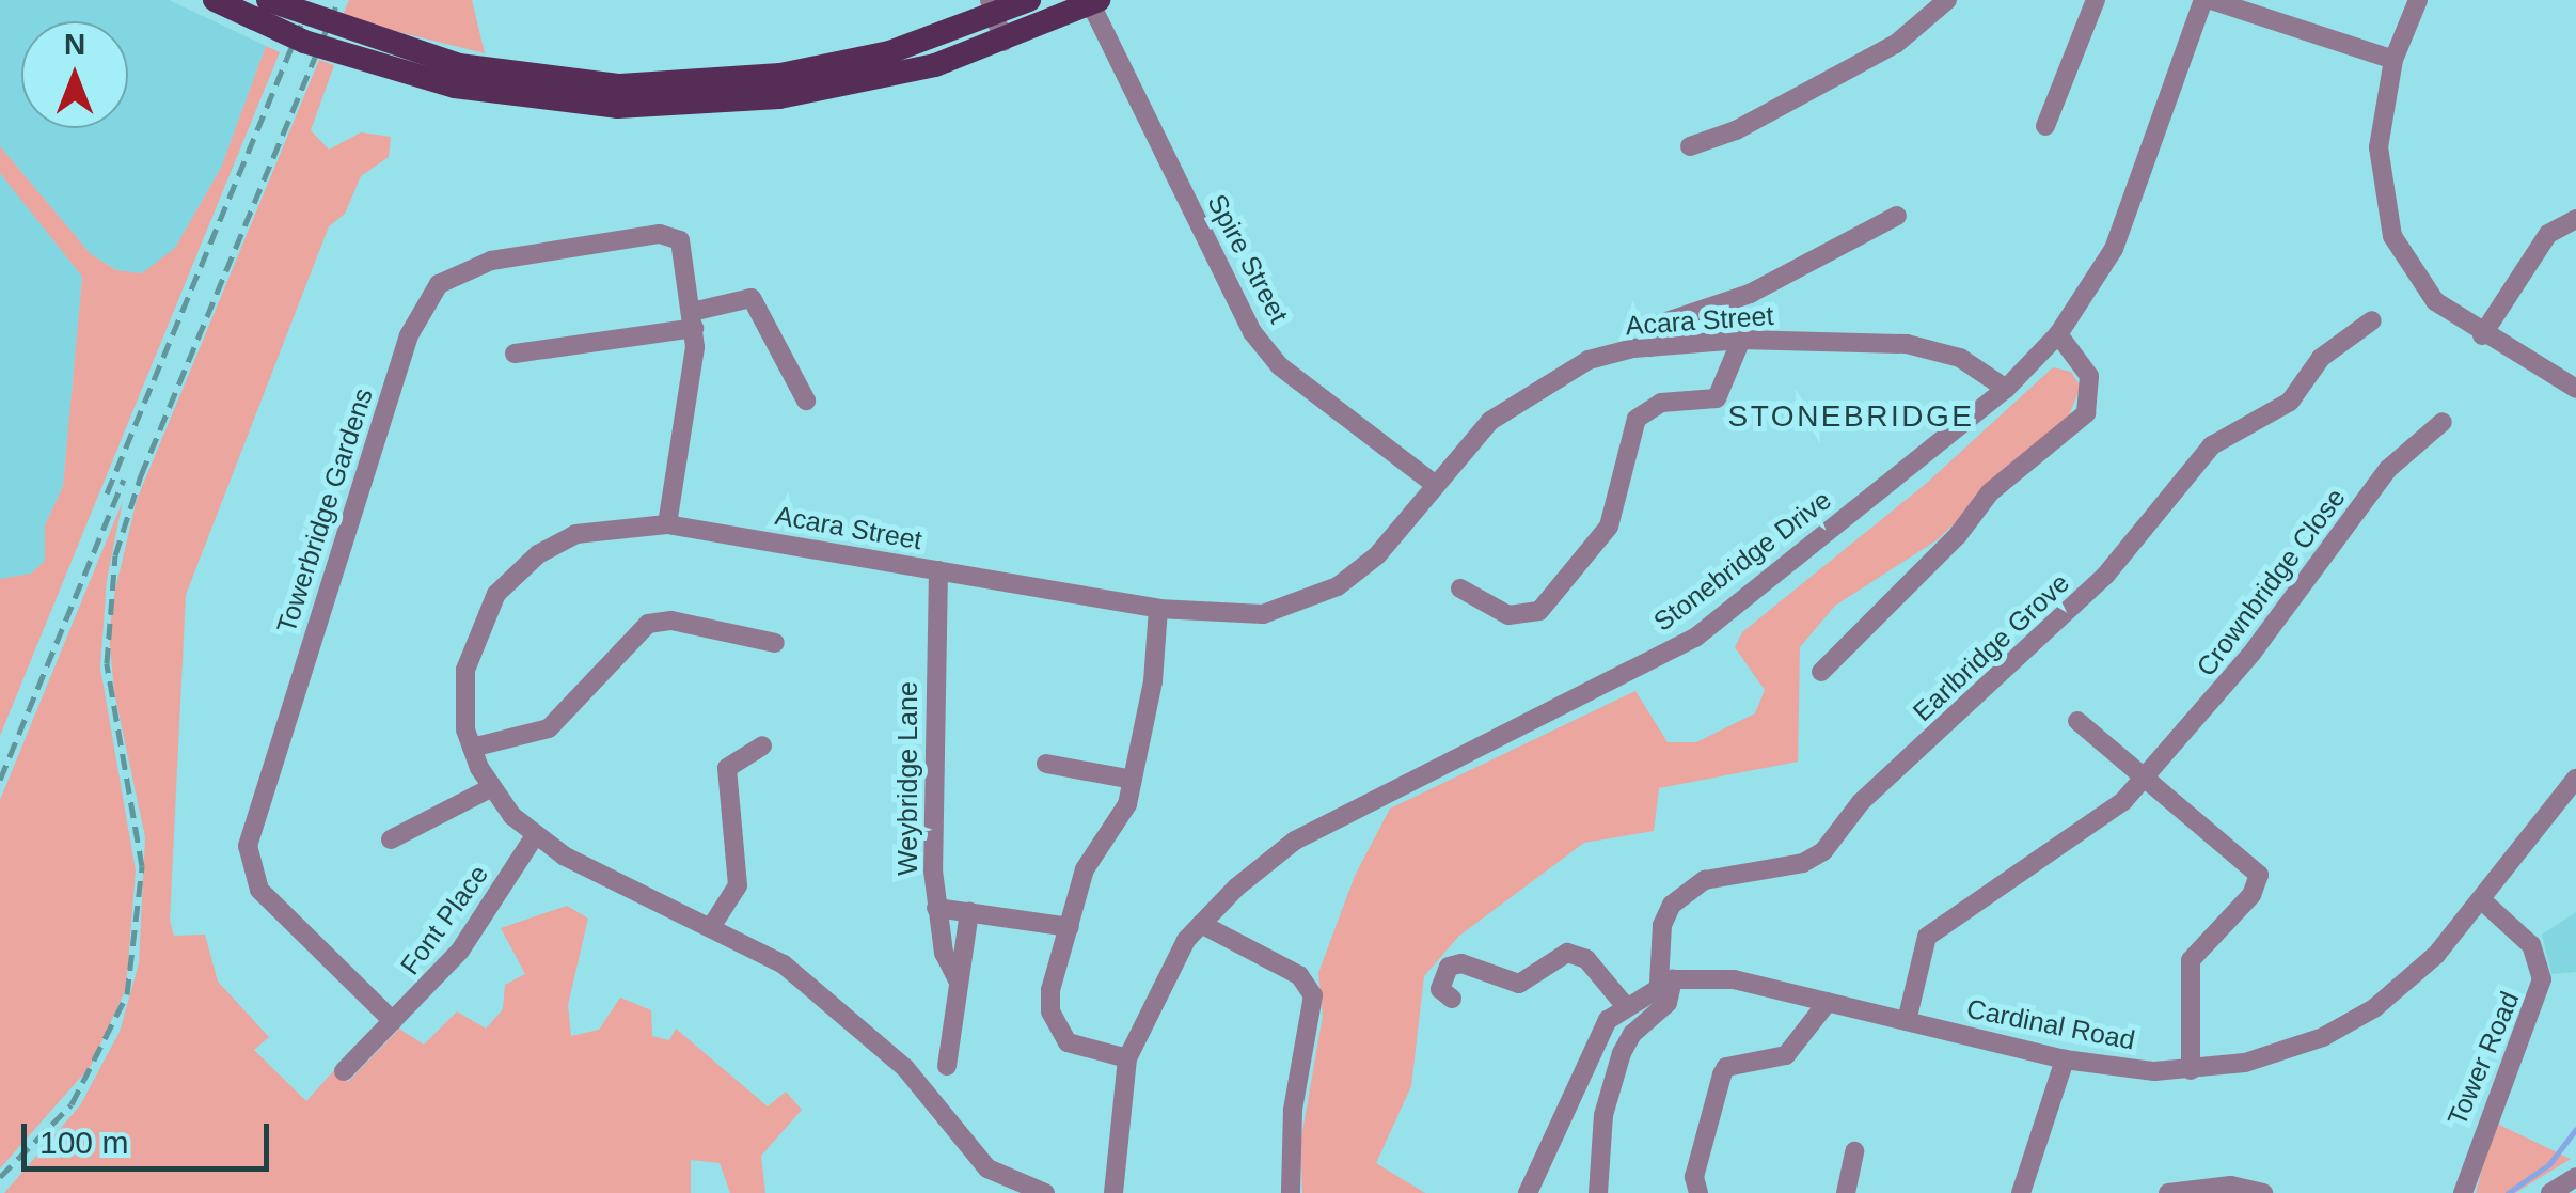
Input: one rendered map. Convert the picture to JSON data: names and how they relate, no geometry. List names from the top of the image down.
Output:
{
  "streets": {
    "street": [
      "Spire Street",
      "Acara Street",
      "Towerbridge Gardens",
      "Stonebridge Drive",
      "Crownbridge Close",
      "Earlbridge Grove",
      "Weybridge Lane",
      "Font Place",
      "Cardinal Road",
      "Tower Road"
    ]
  },
  "crossings": [
    ["Spire Street", "Acara Street"],
    ["Acara Street", "Towerbridge Gardens"],
    ["Acara Street", "Stonebridge Drive"],
    ["Acara Street", "Weybridge Lane"],
    ["Acara Street", "Font Place"],
    ["Towerbridge Gardens", "Font Place"],
    ["Crownbridge Close", "Cardinal Road"],
    ["Earlbridge Grove", "Cardinal Road"],
    ["Cardinal Road", "Tower Road"]
  ],
  "districts": ["STONEBRIDGE"],
  "scale_bar": "100 m",
  "north": "top"
}
